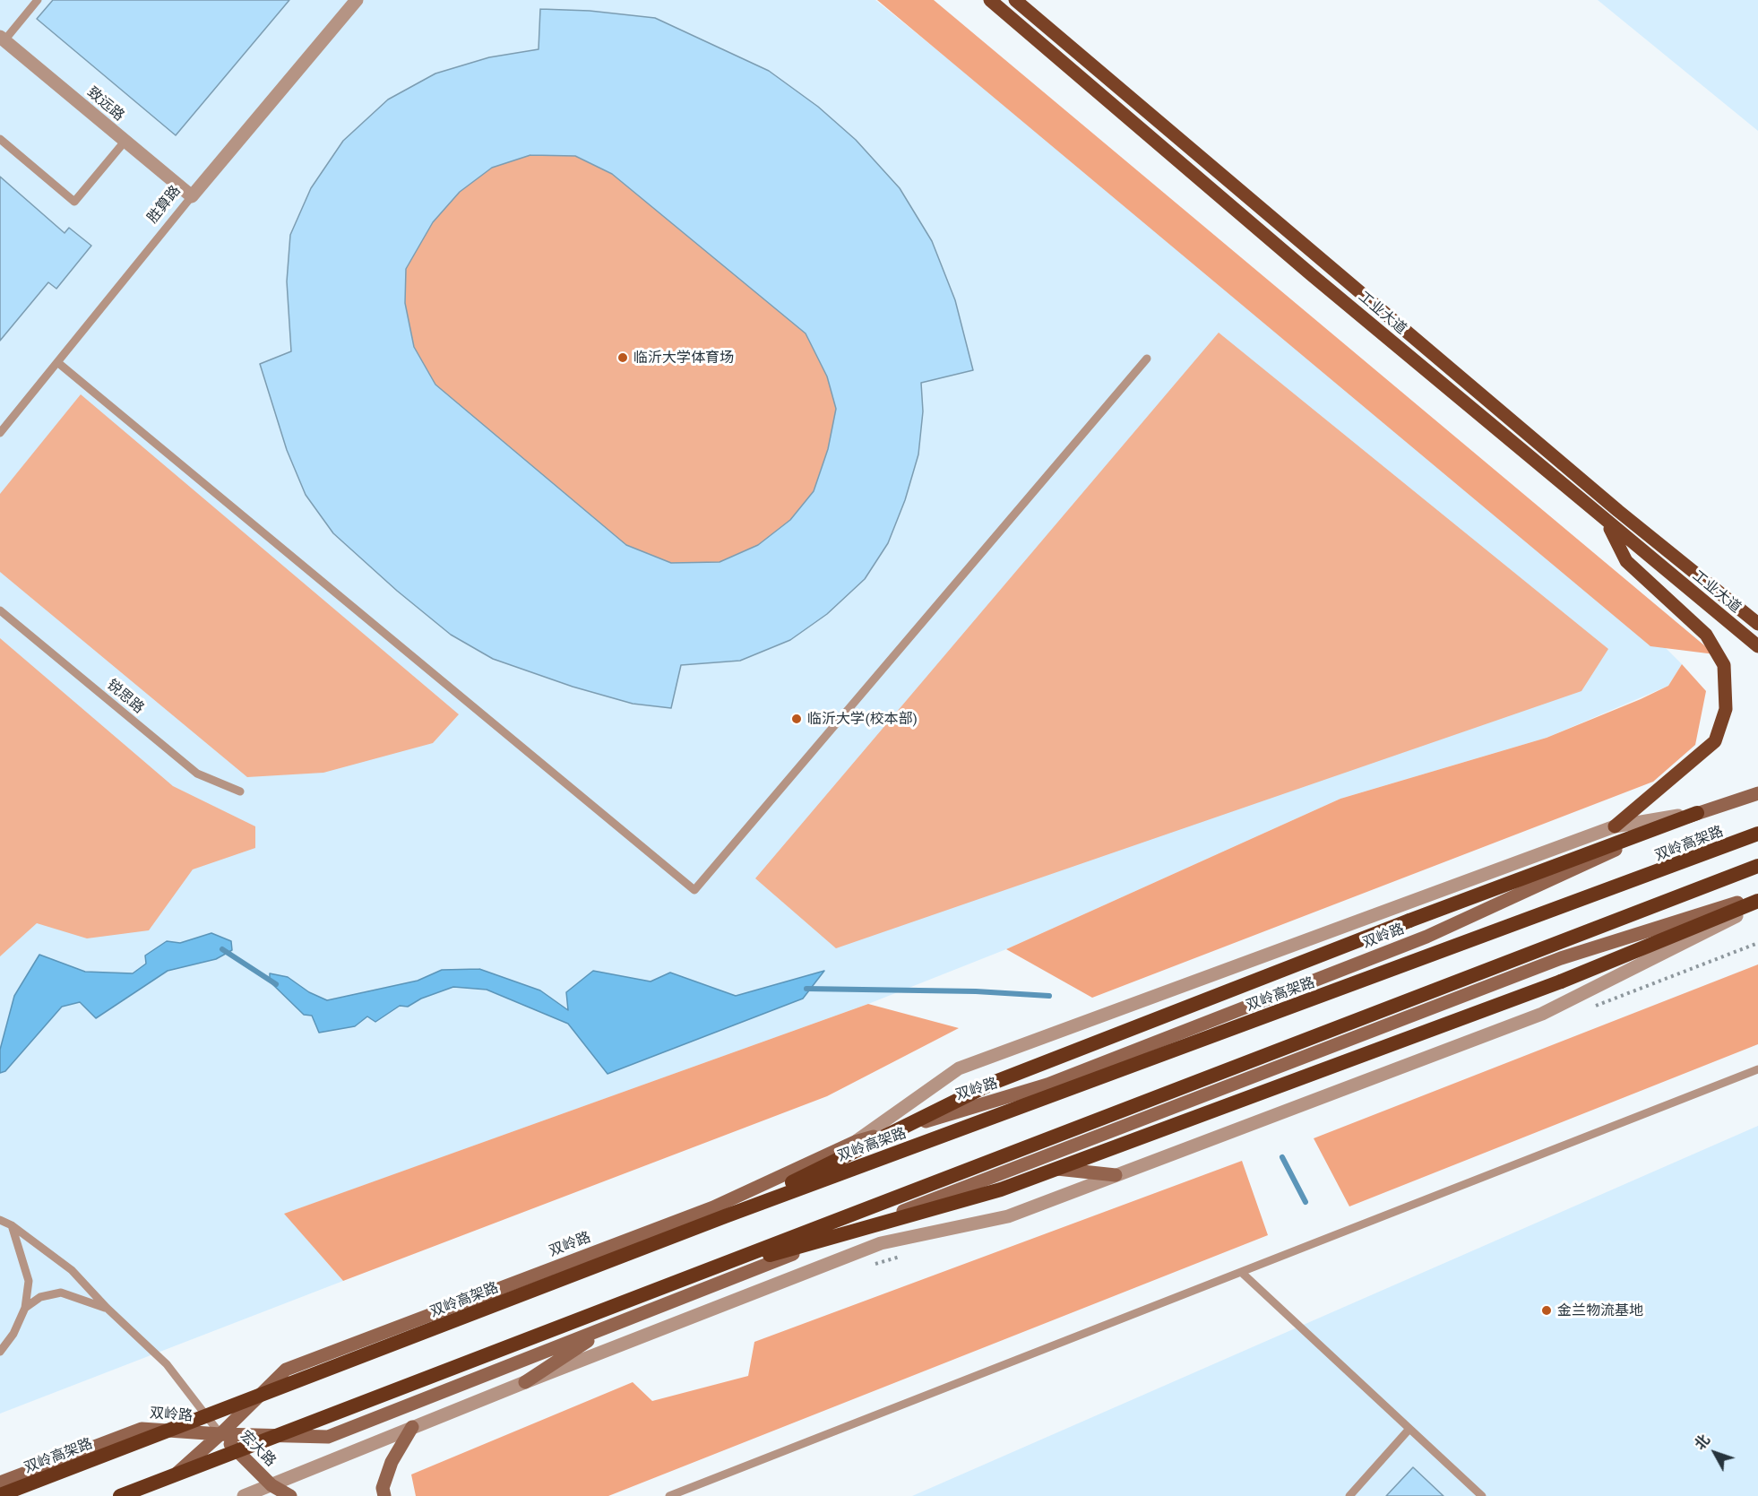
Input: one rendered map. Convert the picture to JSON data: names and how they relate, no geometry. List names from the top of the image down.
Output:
{
  "streets": {
    "highway": ["双岭高架路"],
    "main road": ["工业大道", "双岭路", "宏大路"],
    "street": ["致远路", "胜算路"],
    "lane": ["锐思路"]
  },
  "crossings": [
    ["致远路", "胜算路"],
    ["双岭路", "宏大路"]
  ],
  "places": ["临沂大学体育场", "临沂大学(校本部)", "金兰物流基地"],
  "north": "top left"
}
